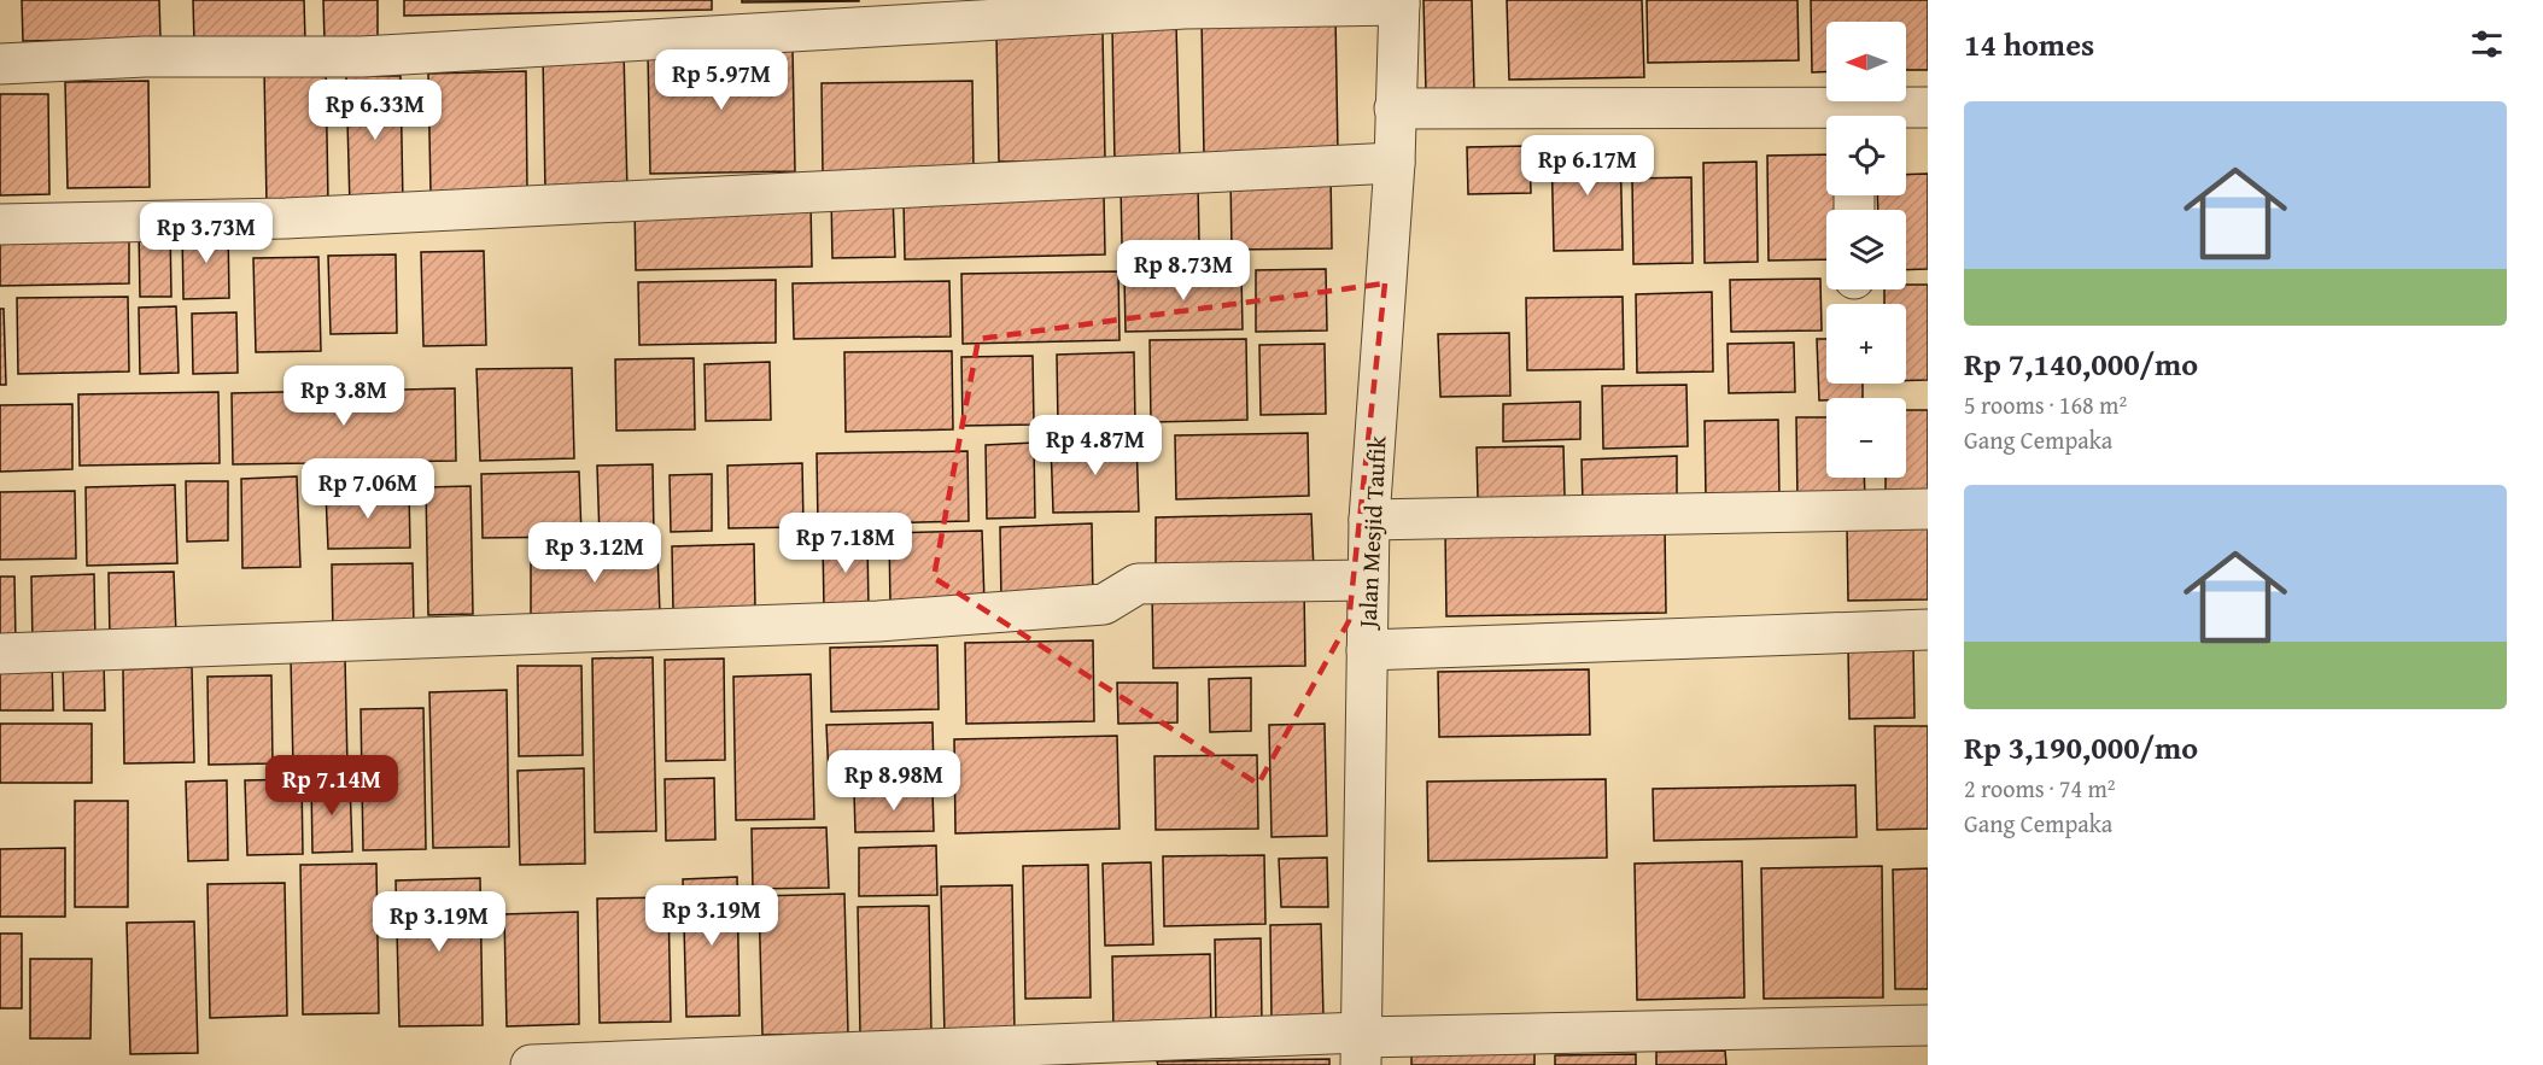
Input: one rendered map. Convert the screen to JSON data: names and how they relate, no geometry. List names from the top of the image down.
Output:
{
  "streets": {
    "street": ["Jalan Mesjid Taufik"]
  },
  "north": "left",
  "page": {
    "heading": "14 homes",
    "map_buttons": ["+", "−"],
    "price": [
      "Rp 5.97M",
      "Rp 6.33M",
      "Rp 6.17M",
      "Rp 3.73M",
      "Rp 8.73M",
      "Rp 3.8M",
      "Rp 4.87M",
      "Rp 7.06M",
      "Rp 7.18M",
      "Rp 3.12M",
      "Rp 8.98M",
      "Rp 7.14M",
      "Rp 3.19M",
      "Rp 3.19M"
    ],
    "list": [
      {
        "name": "Rp 7,140,000/mo",
        "note": "5 rooms · 168 m² · Gang Cempaka"
      },
      {
        "name": "Rp 3,190,000/mo",
        "note": "2 rooms · 74 m² · Gang Cempaka"
      }
    ]
  }
}
